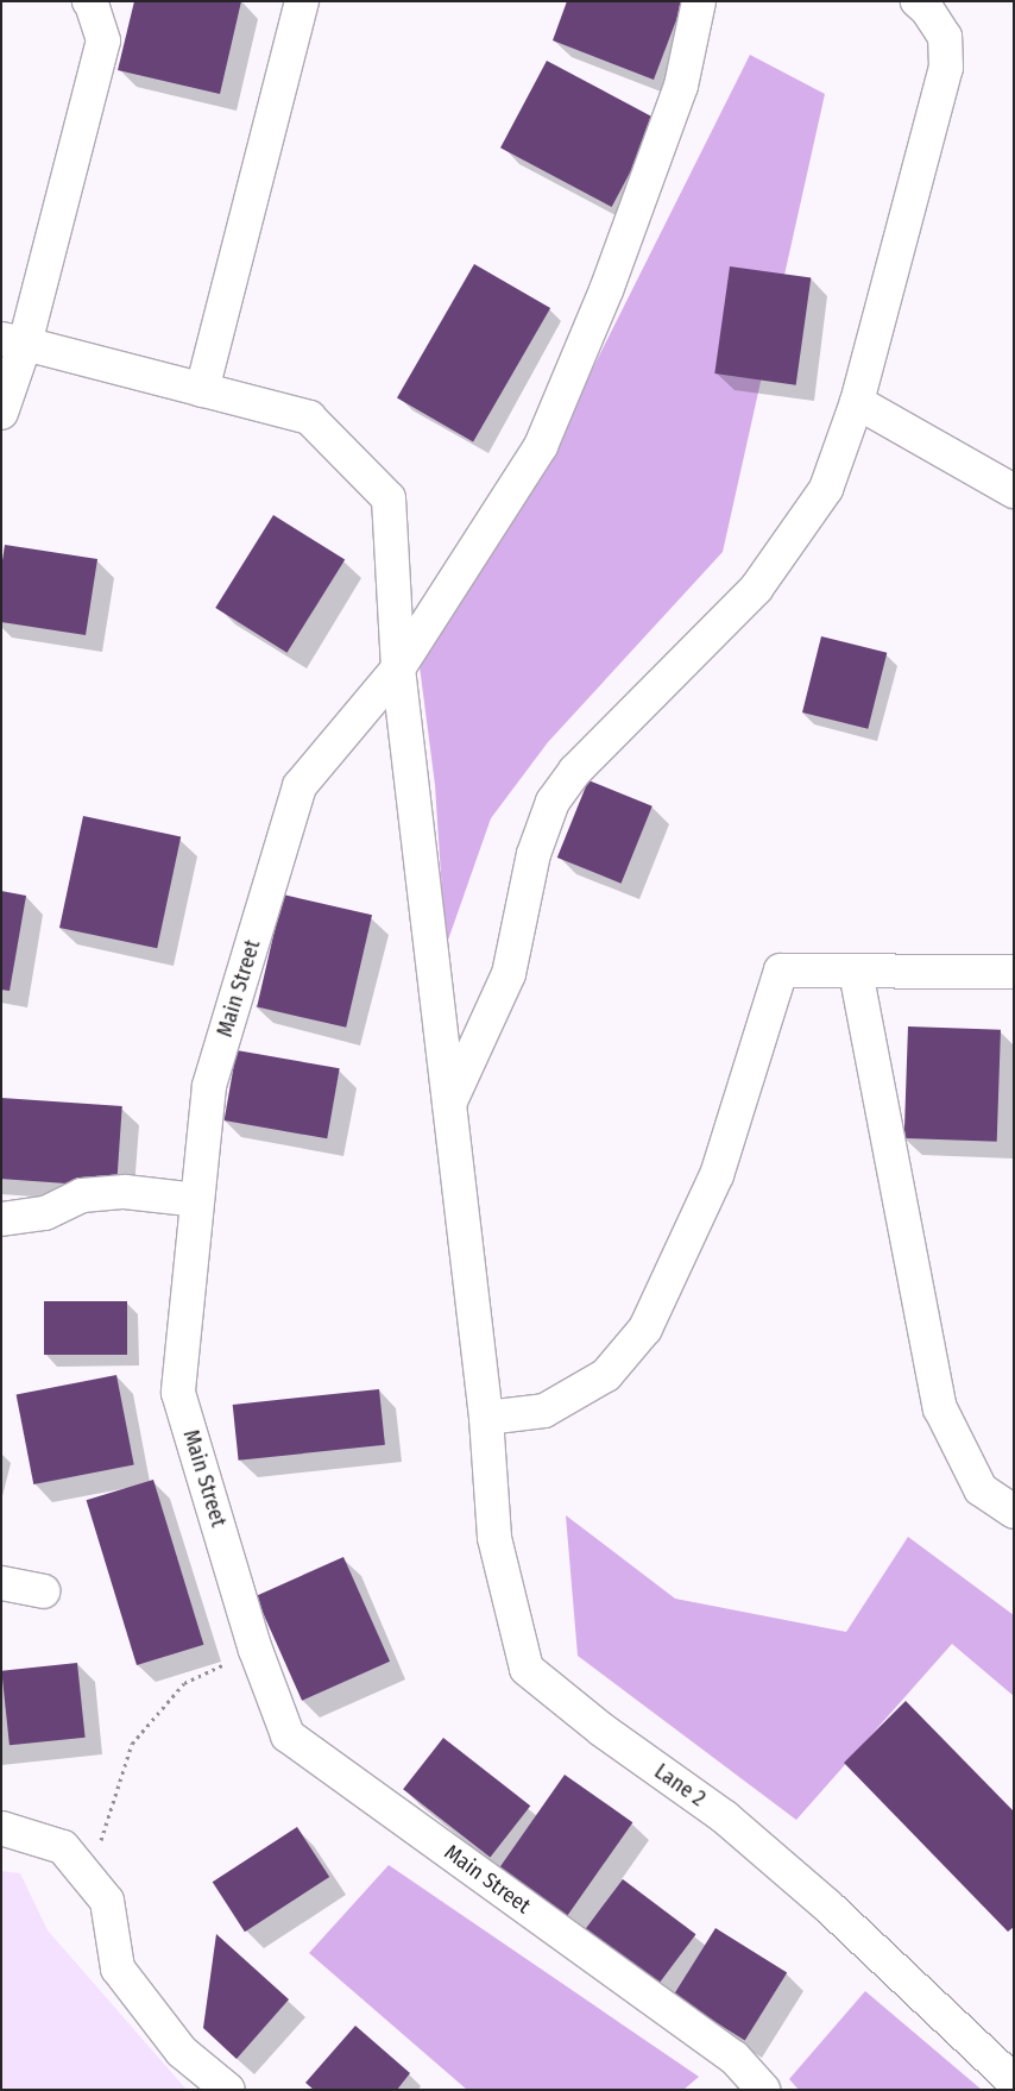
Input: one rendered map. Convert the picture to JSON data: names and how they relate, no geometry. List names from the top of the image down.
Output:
{
  "streets": {
    "street": ["Main Street", "Lane 2"]
  },
  "crossings": [
    ["Main Street", "Lane 2"]
  ]
}
